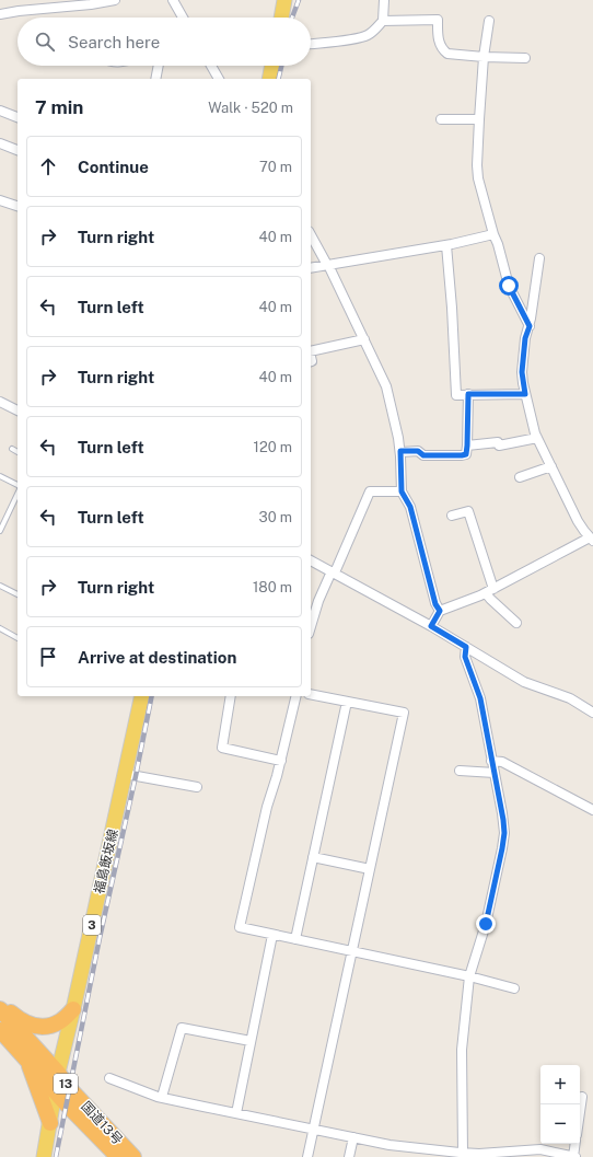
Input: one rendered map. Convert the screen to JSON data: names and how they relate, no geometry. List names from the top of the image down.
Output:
{
  "streets": {
    "highway": ["13", "国道13号"],
    "main road": ["福島飯坂線", "3"]
  },
  "crossings": [
    ["福島飯坂線", "国道13号"]
  ],
  "page": {
    "search": "Search here",
    "heading": ["7 min", "Walk · 520 m"],
    "list": [
      ["Continue", "70 m"],
      ["Turn right", "40 m"],
      ["Turn left", "40 m"],
      ["Turn right", "40 m"],
      ["Turn left", "120 m"],
      ["Turn left", "30 m"],
      ["Turn right", "180 m"],
      "Arrive at destination"
    ],
    "map_buttons": ["+", "−"]
  }
}
